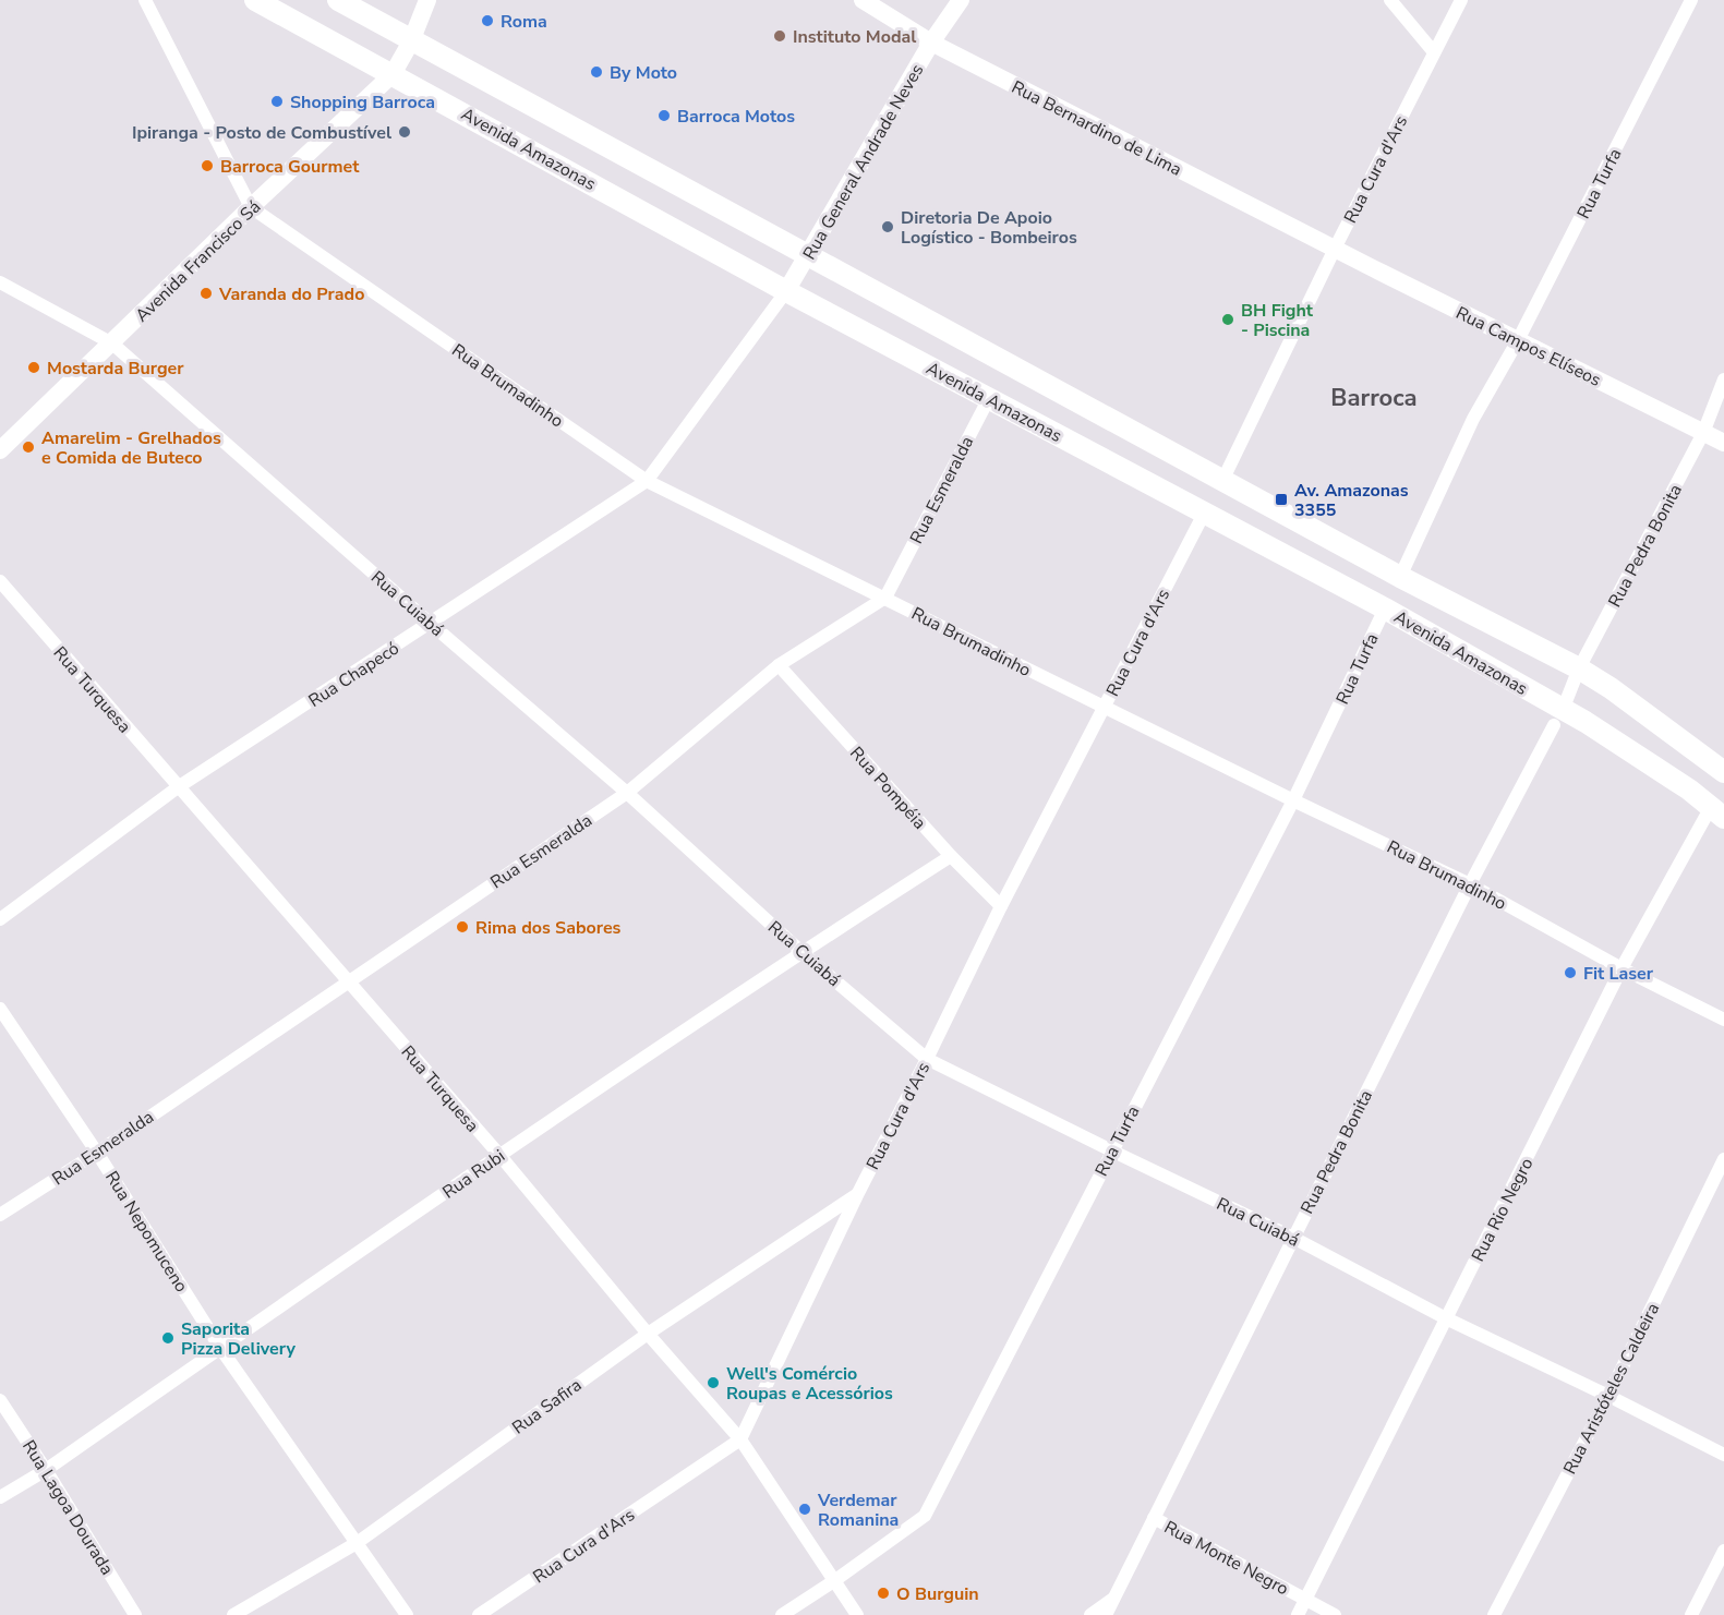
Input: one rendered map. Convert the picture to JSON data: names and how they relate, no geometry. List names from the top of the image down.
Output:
{
  "streets": {
    "main road": ["Avenida Amazonas"],
    "street": [
      "Rua Bernardino de Lima",
      "Rua General Andrade Neves",
      "Rua Cura d'Ars",
      "Rua Turfa",
      "Avenida Francisco Sá",
      "Rua Campos Elíseos",
      "Rua Brumadinho",
      "Rua Esmeralda",
      "Rua Pedra Bonita",
      "Rua Cuiabá",
      "Rua Chapecó",
      "Rua Turquesa",
      "Rua Pompéia",
      "Rua Rubi",
      "Rua Rio Negro",
      "Rua Nepomuceno",
      "Rua Aristóteles Caldeira",
      "Rua Safira",
      "Rua Lagoa Dourada",
      "Rua Monte Negro"
    ]
  },
  "crossings": [
    ["Rua Bernardino de Lima", "Rua General Andrade Neves"],
    ["Rua Bernardino de Lima", "Rua Cura d'Ars"],
    ["Rua Bernardino de Lima", "Rua Campos Elíseos"],
    ["Avenida Amazonas", "Rua General Andrade Neves"],
    ["Avenida Amazonas", "Rua Cura d'Ars"],
    ["Avenida Amazonas", "Rua Turfa"],
    ["Avenida Amazonas", "Avenida Francisco Sá"],
    ["Avenida Amazonas", "Rua Esmeralda"],
    ["Avenida Amazonas", "Rua Pedra Bonita"],
    ["Avenida Amazonas", "Rua Chapecó"],
    ["Avenida Amazonas", "Rua Rio Negro"],
    ["Rua General Andrade Neves", "Rua Chapecó"],
    ["Rua Cura d'Ars", "Rua Campos Elíseos"],
    ["Rua Cura d'Ars", "Rua Brumadinho"],
    ["Rua Cura d'Ars", "Rua Cuiabá"],
    ["Rua Cura d'Ars", "Rua Turquesa"],
    ["Rua Cura d'Ars", "Rua Pompéia"],
    ["Rua Cura d'Ars", "Rua Safira"],
    ["Rua Turfa", "Rua Campos Elíseos"],
    ["Rua Turfa", "Rua Brumadinho"],
    ["Rua Turfa", "Rua Cuiabá"],
    ["Rua Turfa", "Rua Turquesa"],
    ["Avenida Francisco Sá", "Rua Brumadinho"],
    ["Avenida Francisco Sá", "Rua Cuiabá"],
    ["Rua Campos Elíseos", "Rua Pedra Bonita"],
    ["Rua Brumadinho", "Rua Esmeralda"],
    ["Rua Brumadinho", "Rua Pedra Bonita"],
    ["Rua Brumadinho", "Rua Chapecó"],
    ["Rua Brumadinho", "Rua Rio Negro"],
    ["Rua Esmeralda", "Rua Cuiabá"],
    ["Rua Esmeralda", "Rua Turquesa"],
    ["Rua Esmeralda", "Rua Pompéia"],
    ["Rua Esmeralda", "Rua Nepomuceno"],
    ["Rua Pedra Bonita", "Rua Cuiabá"],
    ["Rua Pedra Bonita", "Rua Monte Negro"],
    ["Rua Cuiabá", "Rua Chapecó"],
    ["Rua Cuiabá", "Rua Rubi"],
    ["Rua Cuiabá", "Rua Rio Negro"],
    ["Rua Cuiabá", "Rua Aristóteles Caldeira"],
    ["Rua Chapecó", "Rua Turquesa"],
    ["Rua Turquesa", "Rua Rubi"],
    ["Rua Turquesa", "Rua Safira"],
    ["Rua Pompéia", "Rua Rubi"],
    ["Rua Rubi", "Rua Nepomuceno"],
    ["Rua Rubi", "Rua Lagoa Dourada"],
    ["Rua Rio Negro", "Rua Monte Negro"],
    ["Rua Nepomuceno", "Rua Safira"]
  ],
  "districts": ["Barroca"],
  "places": {
    "other": [
      "Roma",
      "Instituto Modal",
      "By Moto",
      "Shopping Barroca",
      "Barroca Motos",
      "Ipiranga - Posto de Combustível",
      "Barroca Gourmet",
      "Diretoria De Apoio Logístico - Bombeiros",
      "Varanda do Prado",
      "BH Fight - Piscina",
      "Mostarda Burger",
      "Amarelim - Grelhados e Comida de Buteco",
      "Rima dos Sabores",
      "Fit Laser",
      "Saporita Pizza Delivery",
      "Well's Comércio Roupas e Acessórios",
      "Verdemar Romanina",
      "O Burguin"
    ],
    "transit": ["Av. Amazonas 3355"]
  }
}
